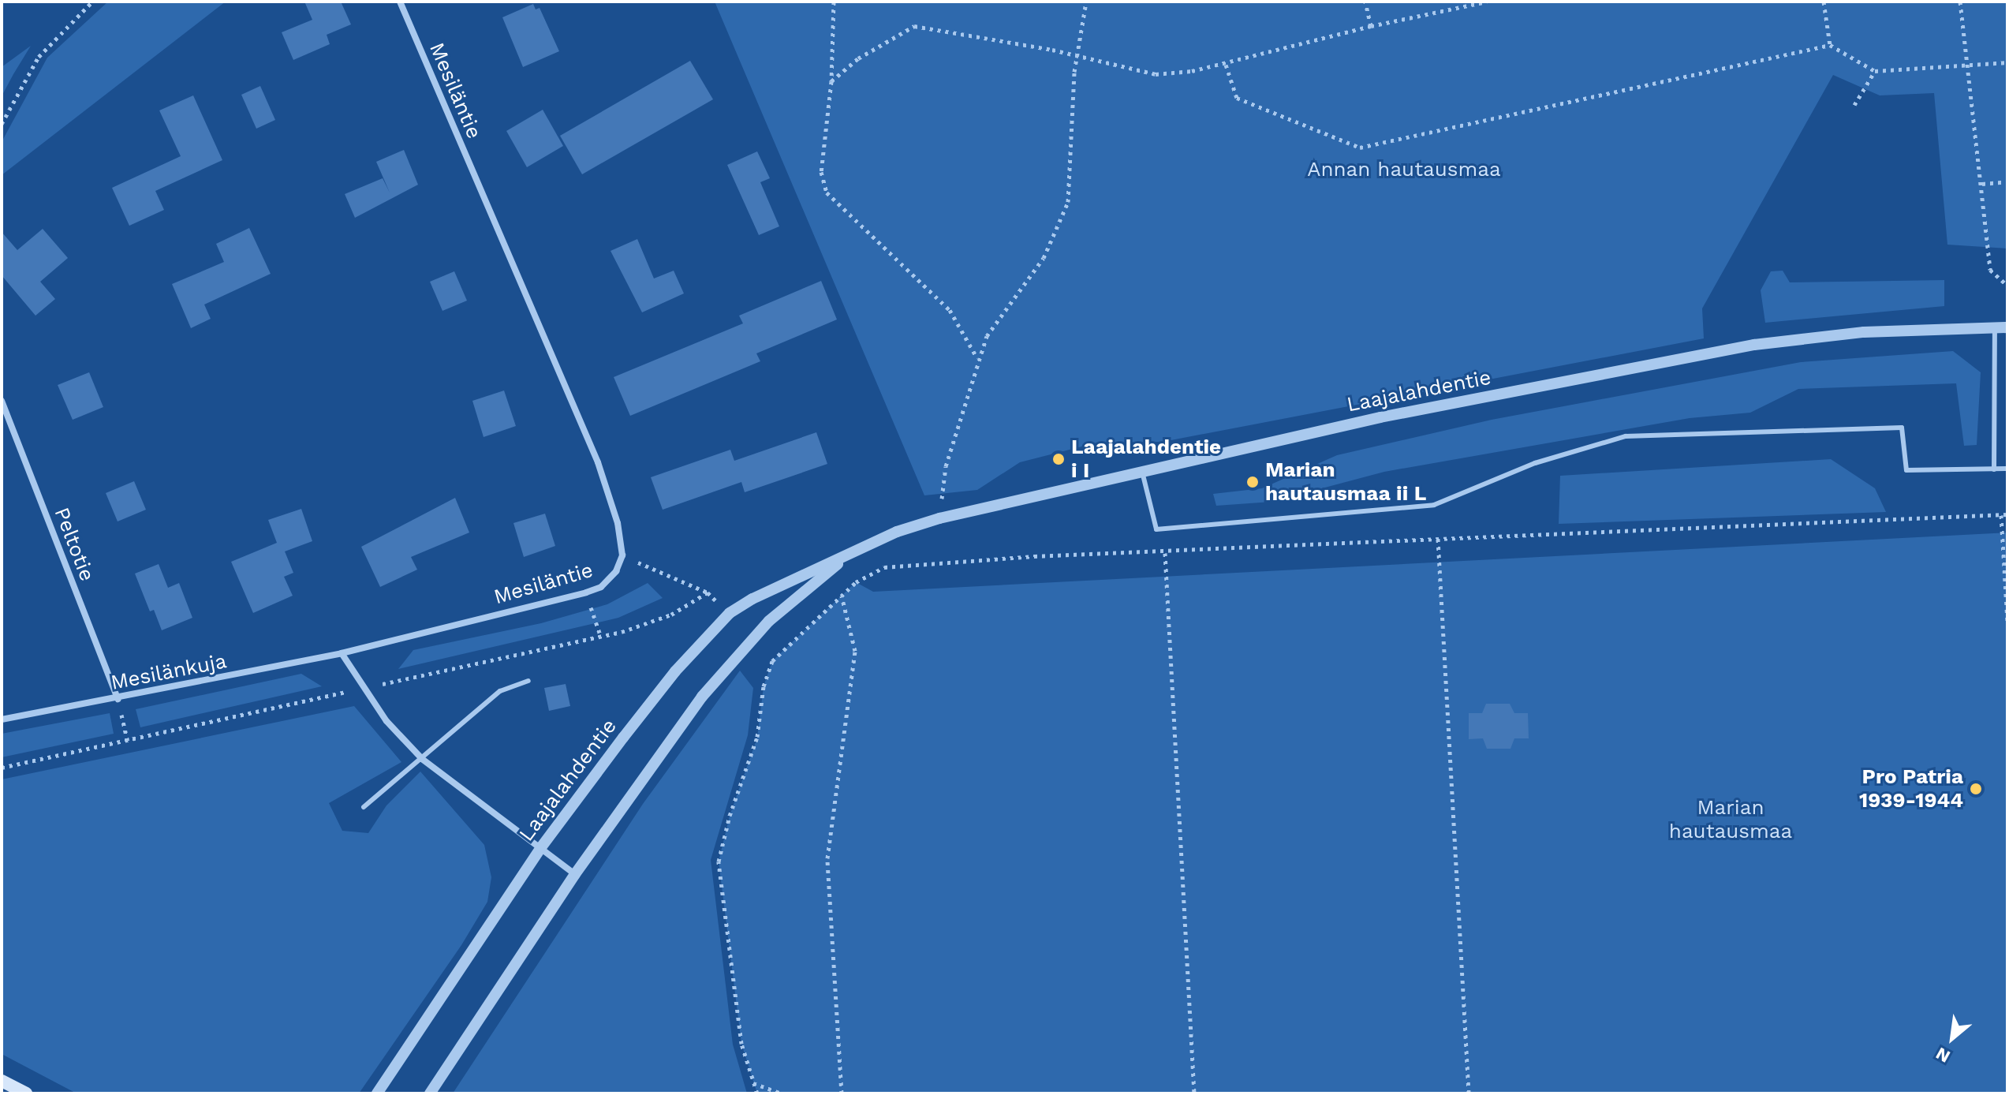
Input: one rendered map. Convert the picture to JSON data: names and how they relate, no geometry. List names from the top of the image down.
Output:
{
  "streets": {
    "street": [
      "Mesiläntie",
      "Laajalahdentie",
      "Peltotie",
      "Mesilänkuja"
    ]
  },
  "crossings": [
    ["Mesiläntie", "Mesilänkuja"],
    ["Peltotie", "Mesilänkuja"]
  ],
  "parks": ["Annan hautausmaa", "Marian hautausmaa"],
  "places": ["Laajalahdentie i I", "Marian hautausmaa ii L", "Pro Patria 1939-1944"],
  "north": "bottom left"
}
